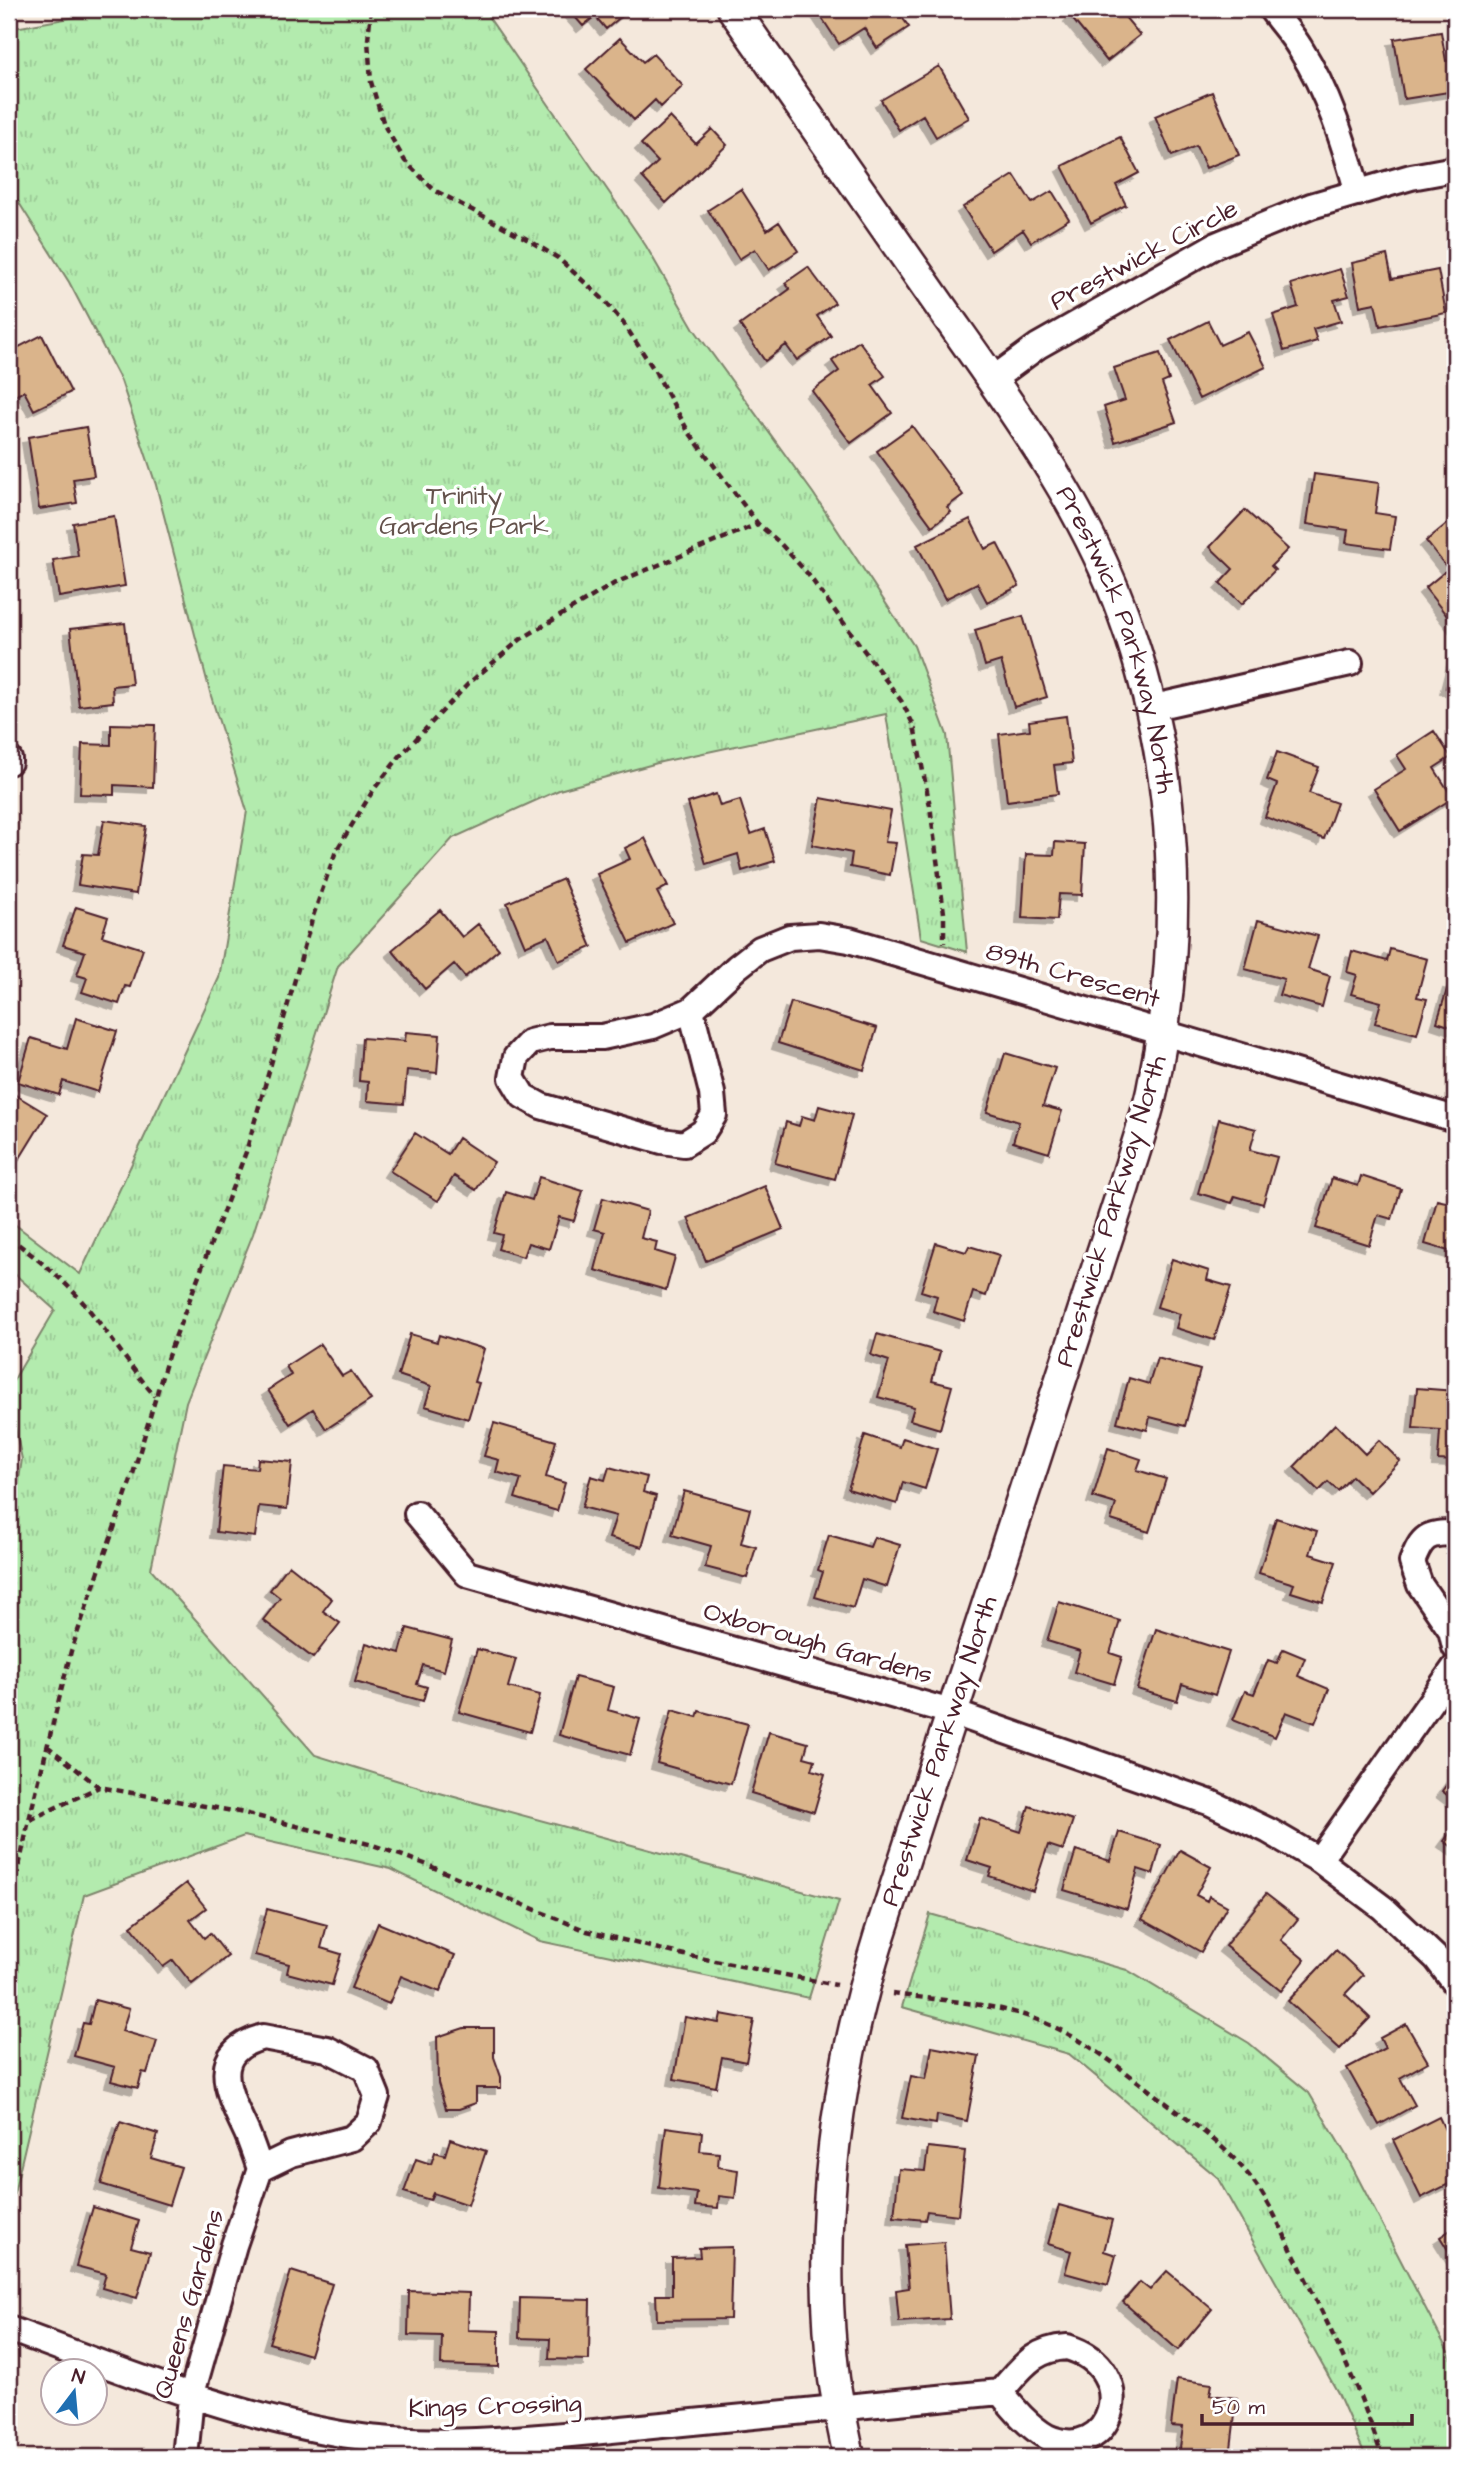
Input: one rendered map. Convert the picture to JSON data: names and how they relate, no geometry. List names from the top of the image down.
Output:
{
  "streets": {
    "street": [
      "Prestwick Circle",
      "Prestwick Parkway North",
      "89th Crescent",
      "Oxborough Gardens",
      "Queens Gardens",
      "Kings Crossing"
    ]
  },
  "crossings": [
    ["Prestwick Circle", "Prestwick Parkway North"],
    ["Prestwick Parkway North", "89th Crescent"],
    ["Prestwick Parkway North", "Oxborough Gardens"],
    ["Prestwick Parkway North", "Kings Crossing"],
    ["Queens Gardens", "Kings Crossing"]
  ],
  "parks": ["Trinity Gardens Park"],
  "scale_bar": "50 m",
  "north": "top"
}
